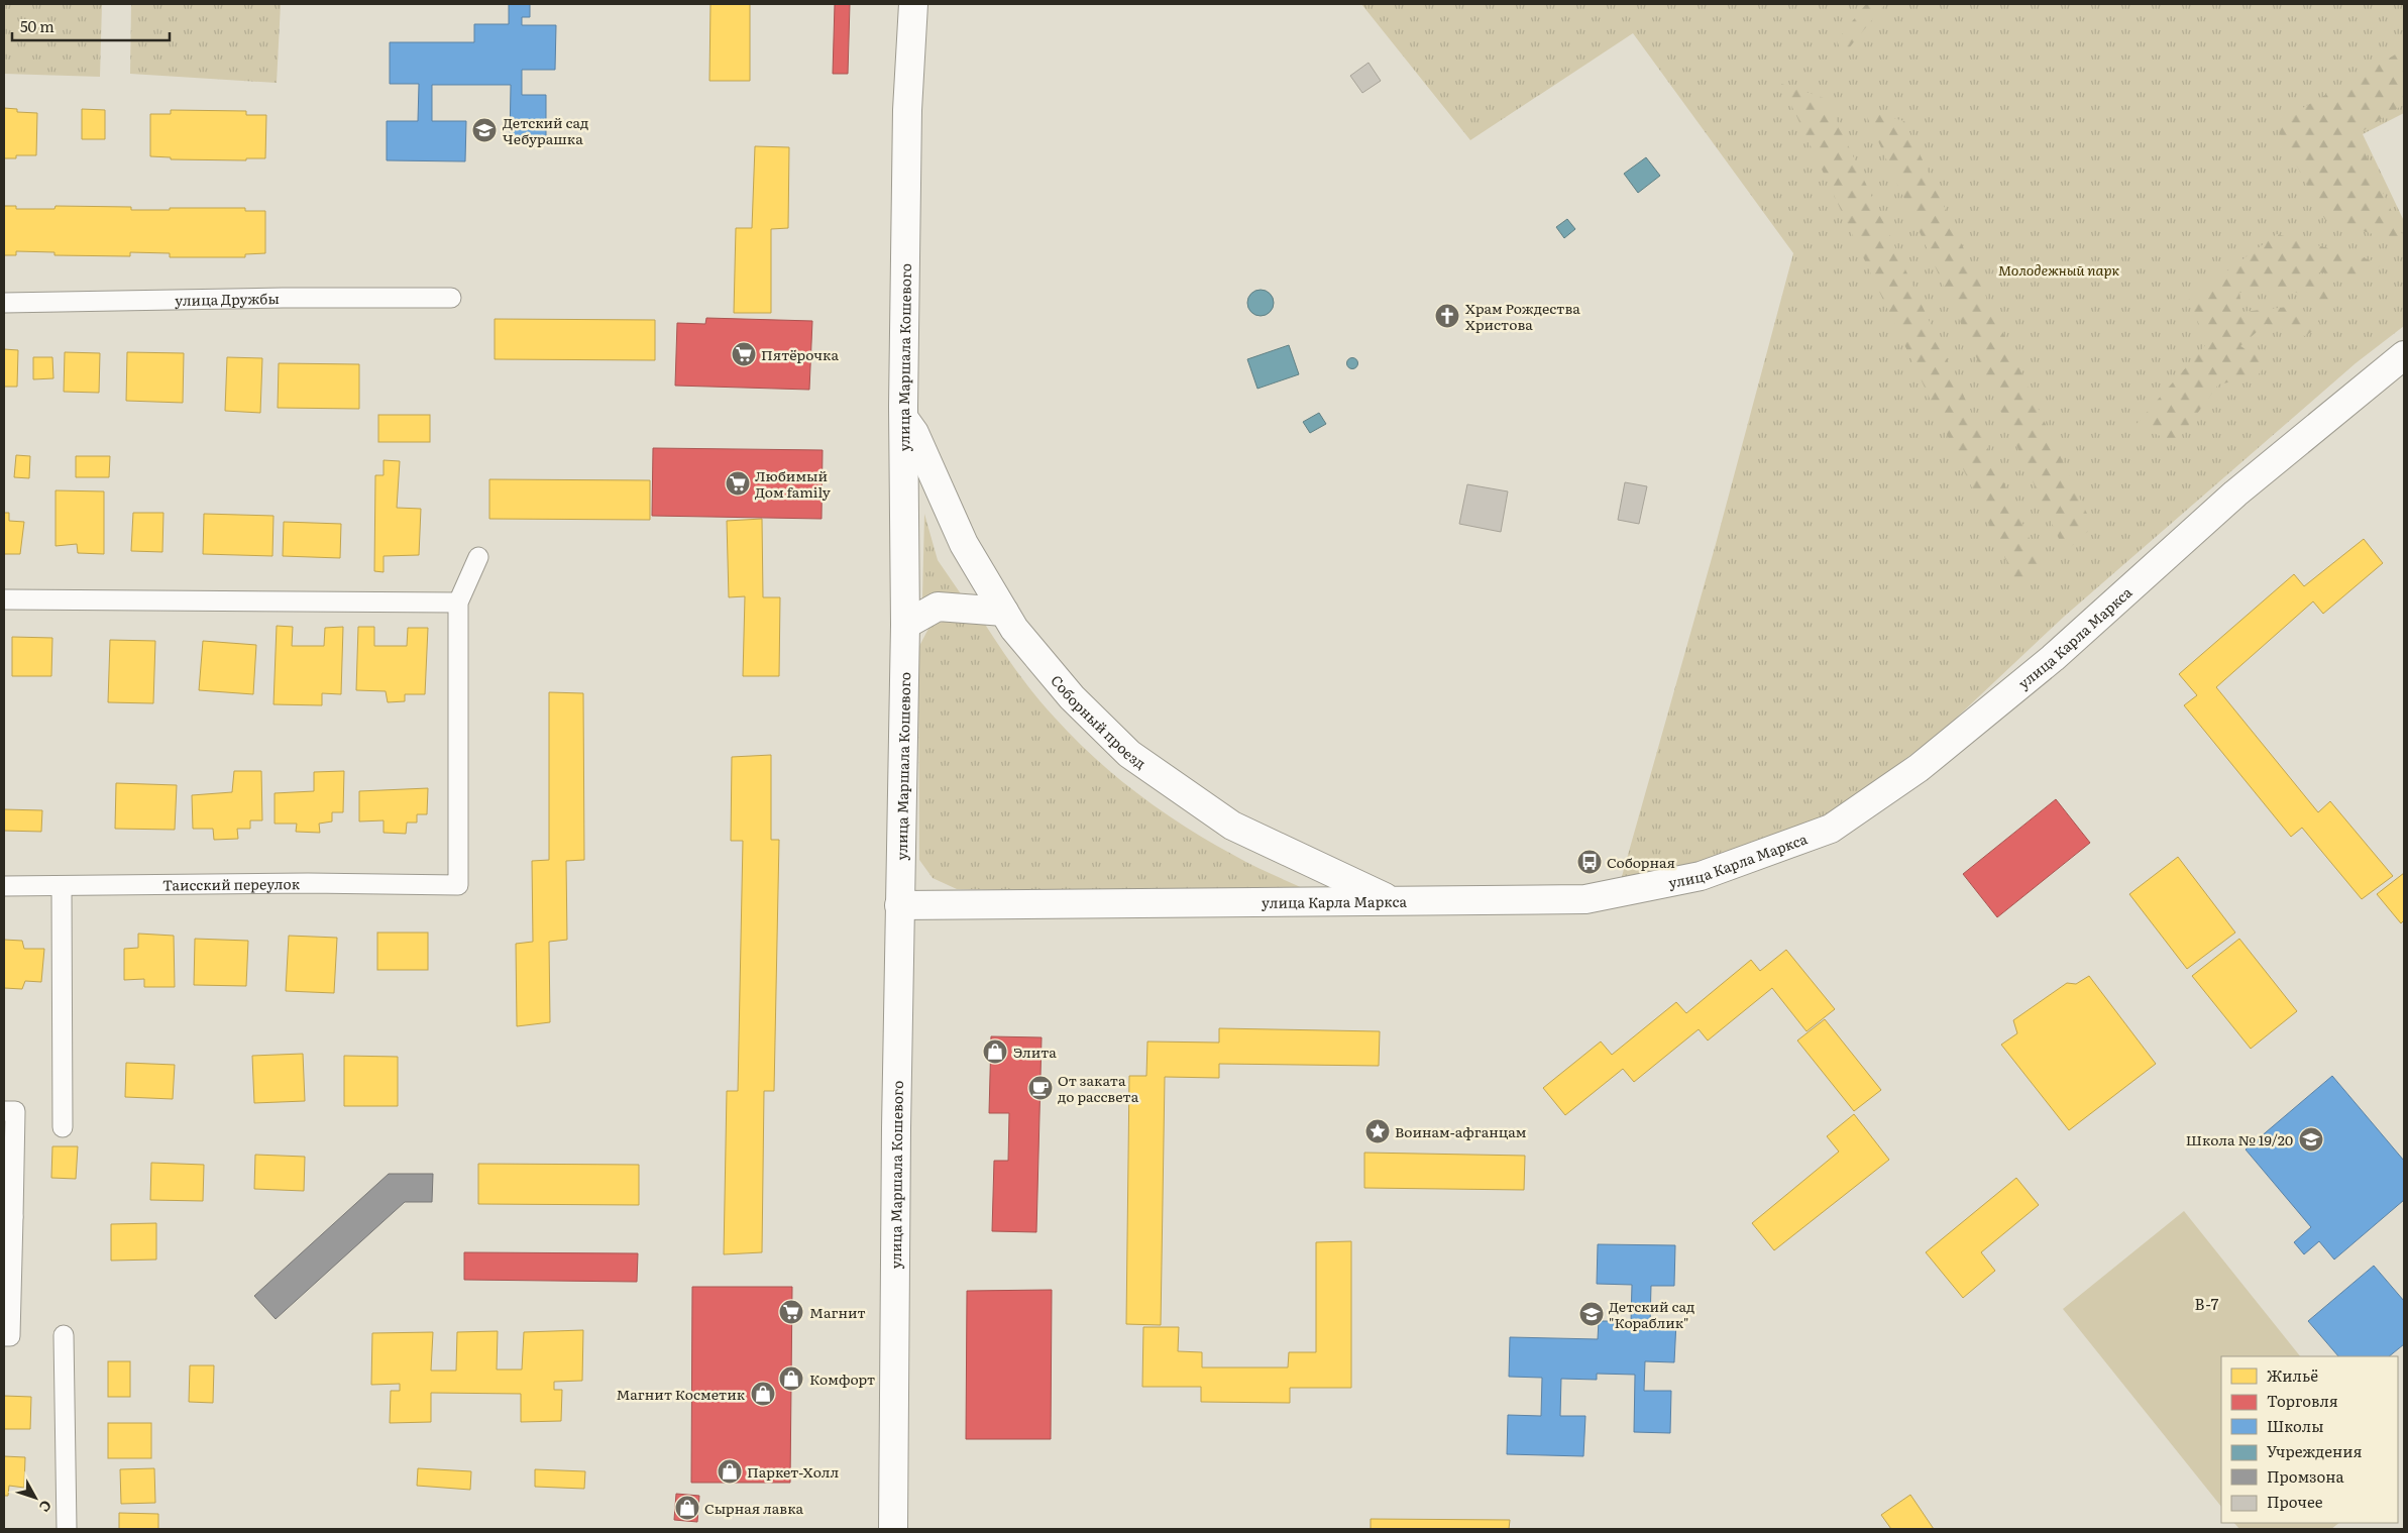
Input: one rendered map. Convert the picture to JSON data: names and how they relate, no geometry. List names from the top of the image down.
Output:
{
  "streets": {
    "street": [
      "улица Дружбы",
      "улица Маршала Кошевого",
      "улица Карла Маркса",
      "Соборный проезд",
      "Таисский переулок"
    ]
  },
  "crossings": [
    ["улица Маршала Кошевого", "улица Карла Маркса"],
    ["улица Маршала Кошевого", "Соборный проезд"],
    ["улица Карла Маркса", "Соборный проезд"]
  ],
  "districts": ["В-7"],
  "parks": ["Молодежный парк"],
  "places": {
    "school or university": ["Детский сад Чебурашка", "Школа № 19/20", "Детский сад \"Кораблик\""],
    "church": ["Храм Рождества Христова"],
    "supermarket": ["Пятёрочка", "Любимый Дом family", "Магнит"],
    "bus stop": ["Соборная"],
    "shop": [
      "Элита",
      "Комфорт",
      "Магнит Косметик",
      "Паркет-Холл",
      "Сырная лавка"
    ],
    "cafe": ["От заката до рассвета"],
    "place": ["Воинам-афганцам"]
  },
  "legend": [
    "Жильё",
    "Торговля",
    "Школы",
    "Учреждения",
    "Промзона",
    "Прочее"
  ],
  "scale_bar": "50 m",
  "north": "bottom right"
}
